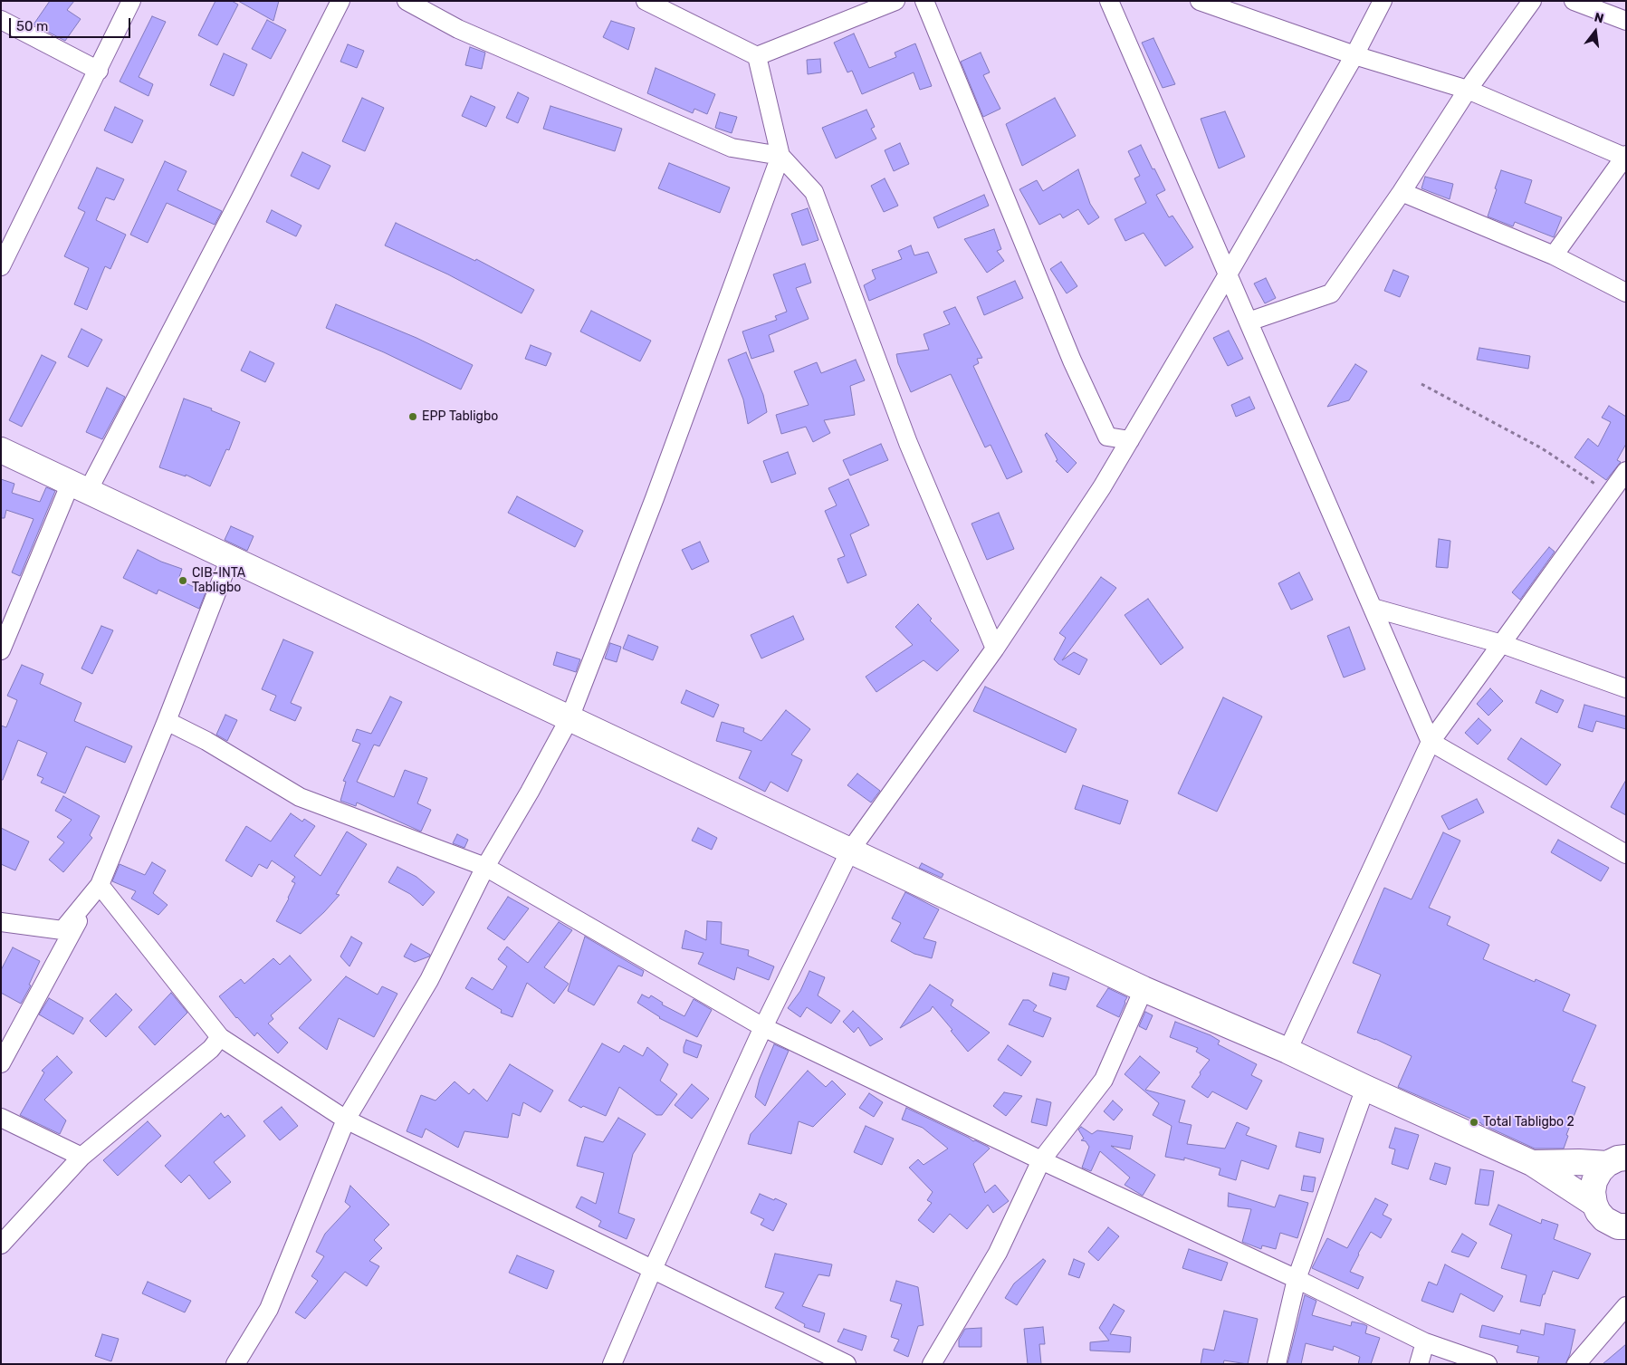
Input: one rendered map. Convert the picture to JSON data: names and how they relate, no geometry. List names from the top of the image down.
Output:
{
  "places": ["EPP Tabligbo", "CIB-INTA Tabligbo", "Total Tabligbo 2"],
  "scale_bar": "50 m",
  "north": "top"
}
